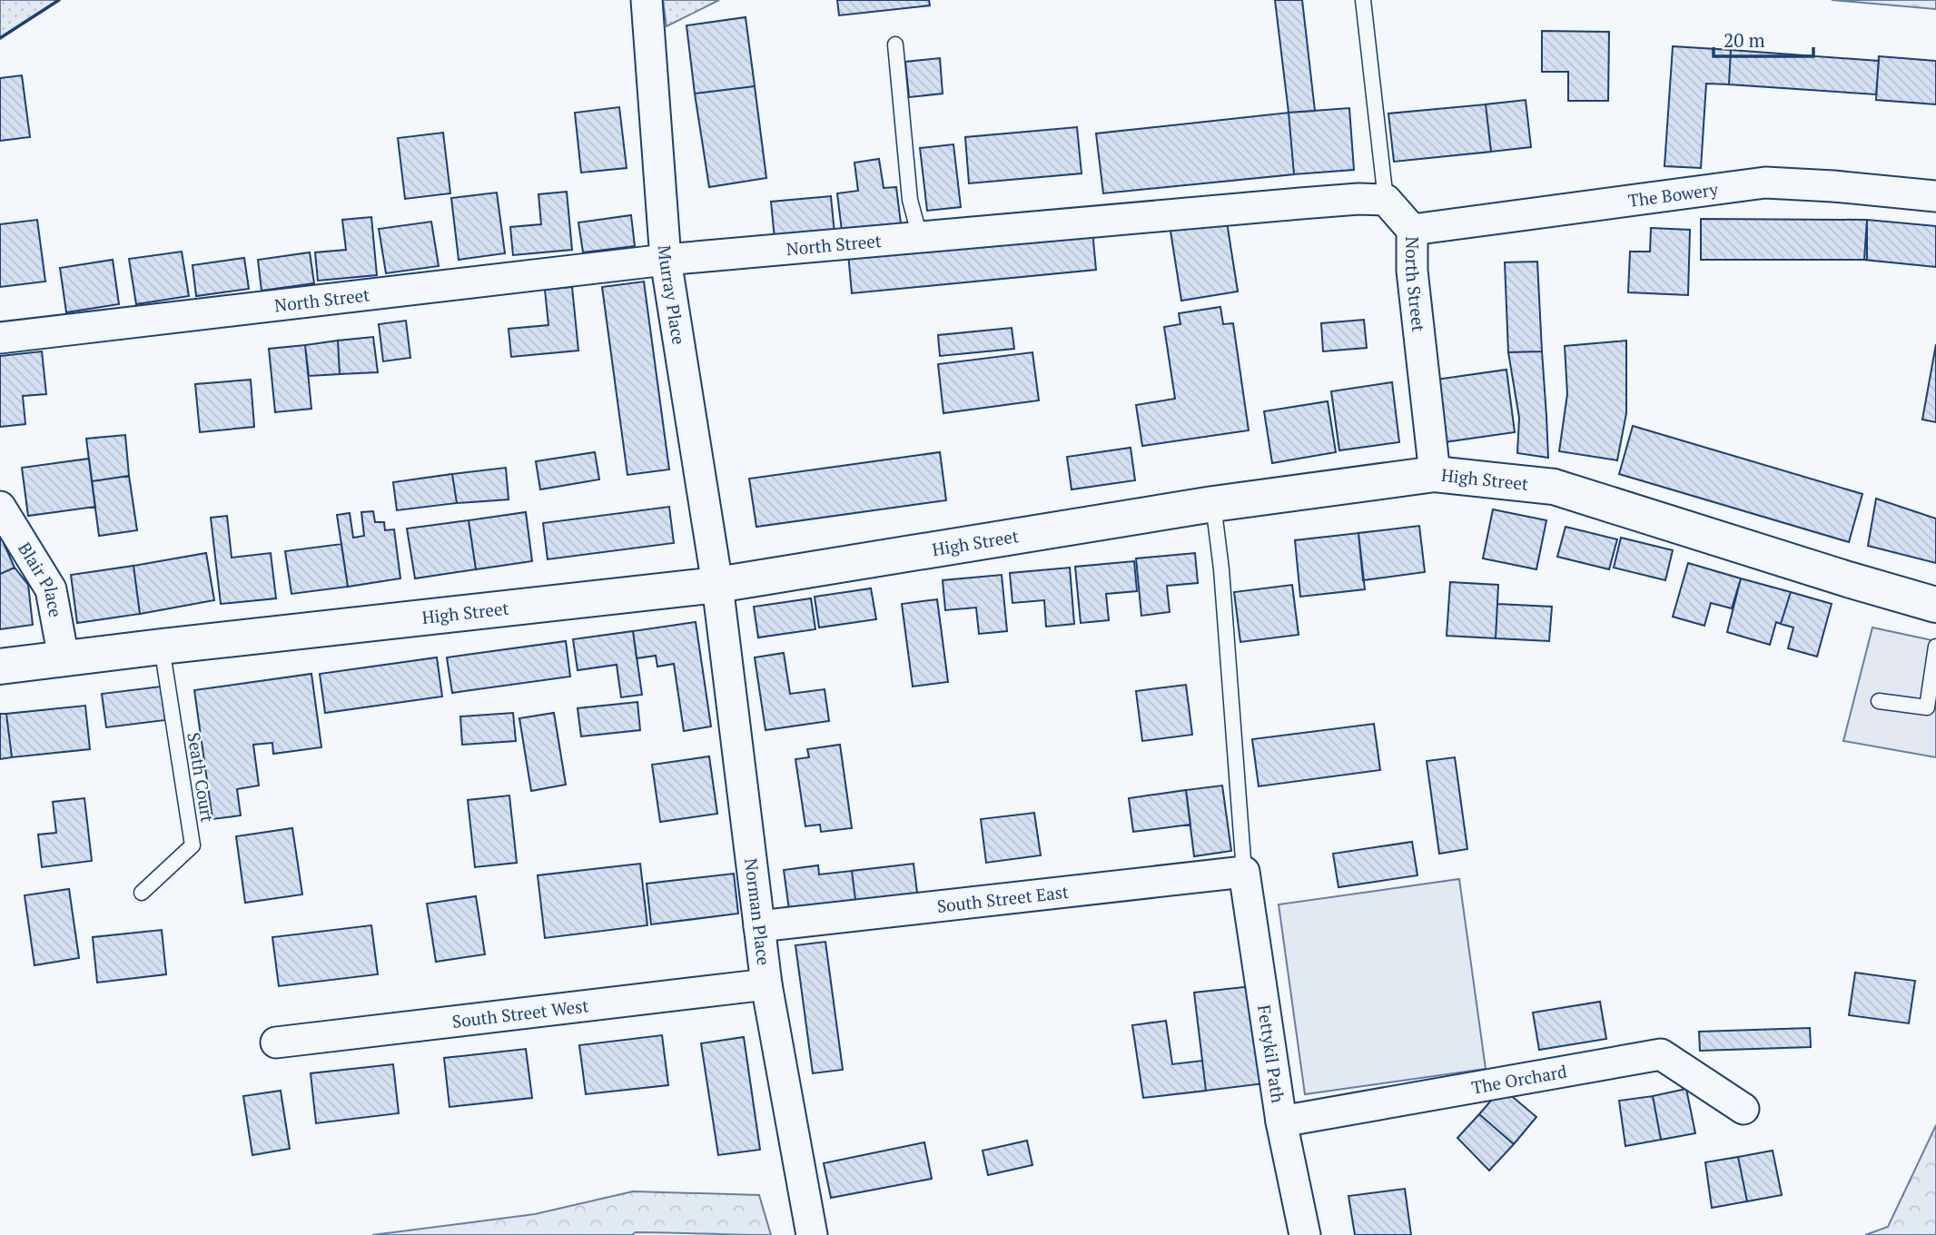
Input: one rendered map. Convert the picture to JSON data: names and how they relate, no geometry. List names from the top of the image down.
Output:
{
  "streets": {
    "main road": ["High Street"],
    "street": [
      "The Bowery",
      "North Street",
      "Murray Place",
      "Blair Place",
      "South Street East",
      "Norman Place",
      "South Street West",
      "Fettykil Path",
      "The Orchard"
    ],
    "lane": ["Seath Court"]
  },
  "crossings": [
    ["The Bowery", "North Street"],
    ["North Street", "Murray Place"],
    ["North Street", "High Street"],
    ["Murray Place", "High Street"],
    ["Murray Place", "Norman Place"],
    ["High Street", "Blair Place"],
    ["High Street", "Seath Court"],
    ["High Street", "Norman Place"],
    ["South Street East", "Norman Place"],
    ["South Street East", "Fettykil Path"],
    ["Norman Place", "South Street West"],
    ["Fettykil Path", "The Orchard"]
  ],
  "scale_bar": "20 m"
}
